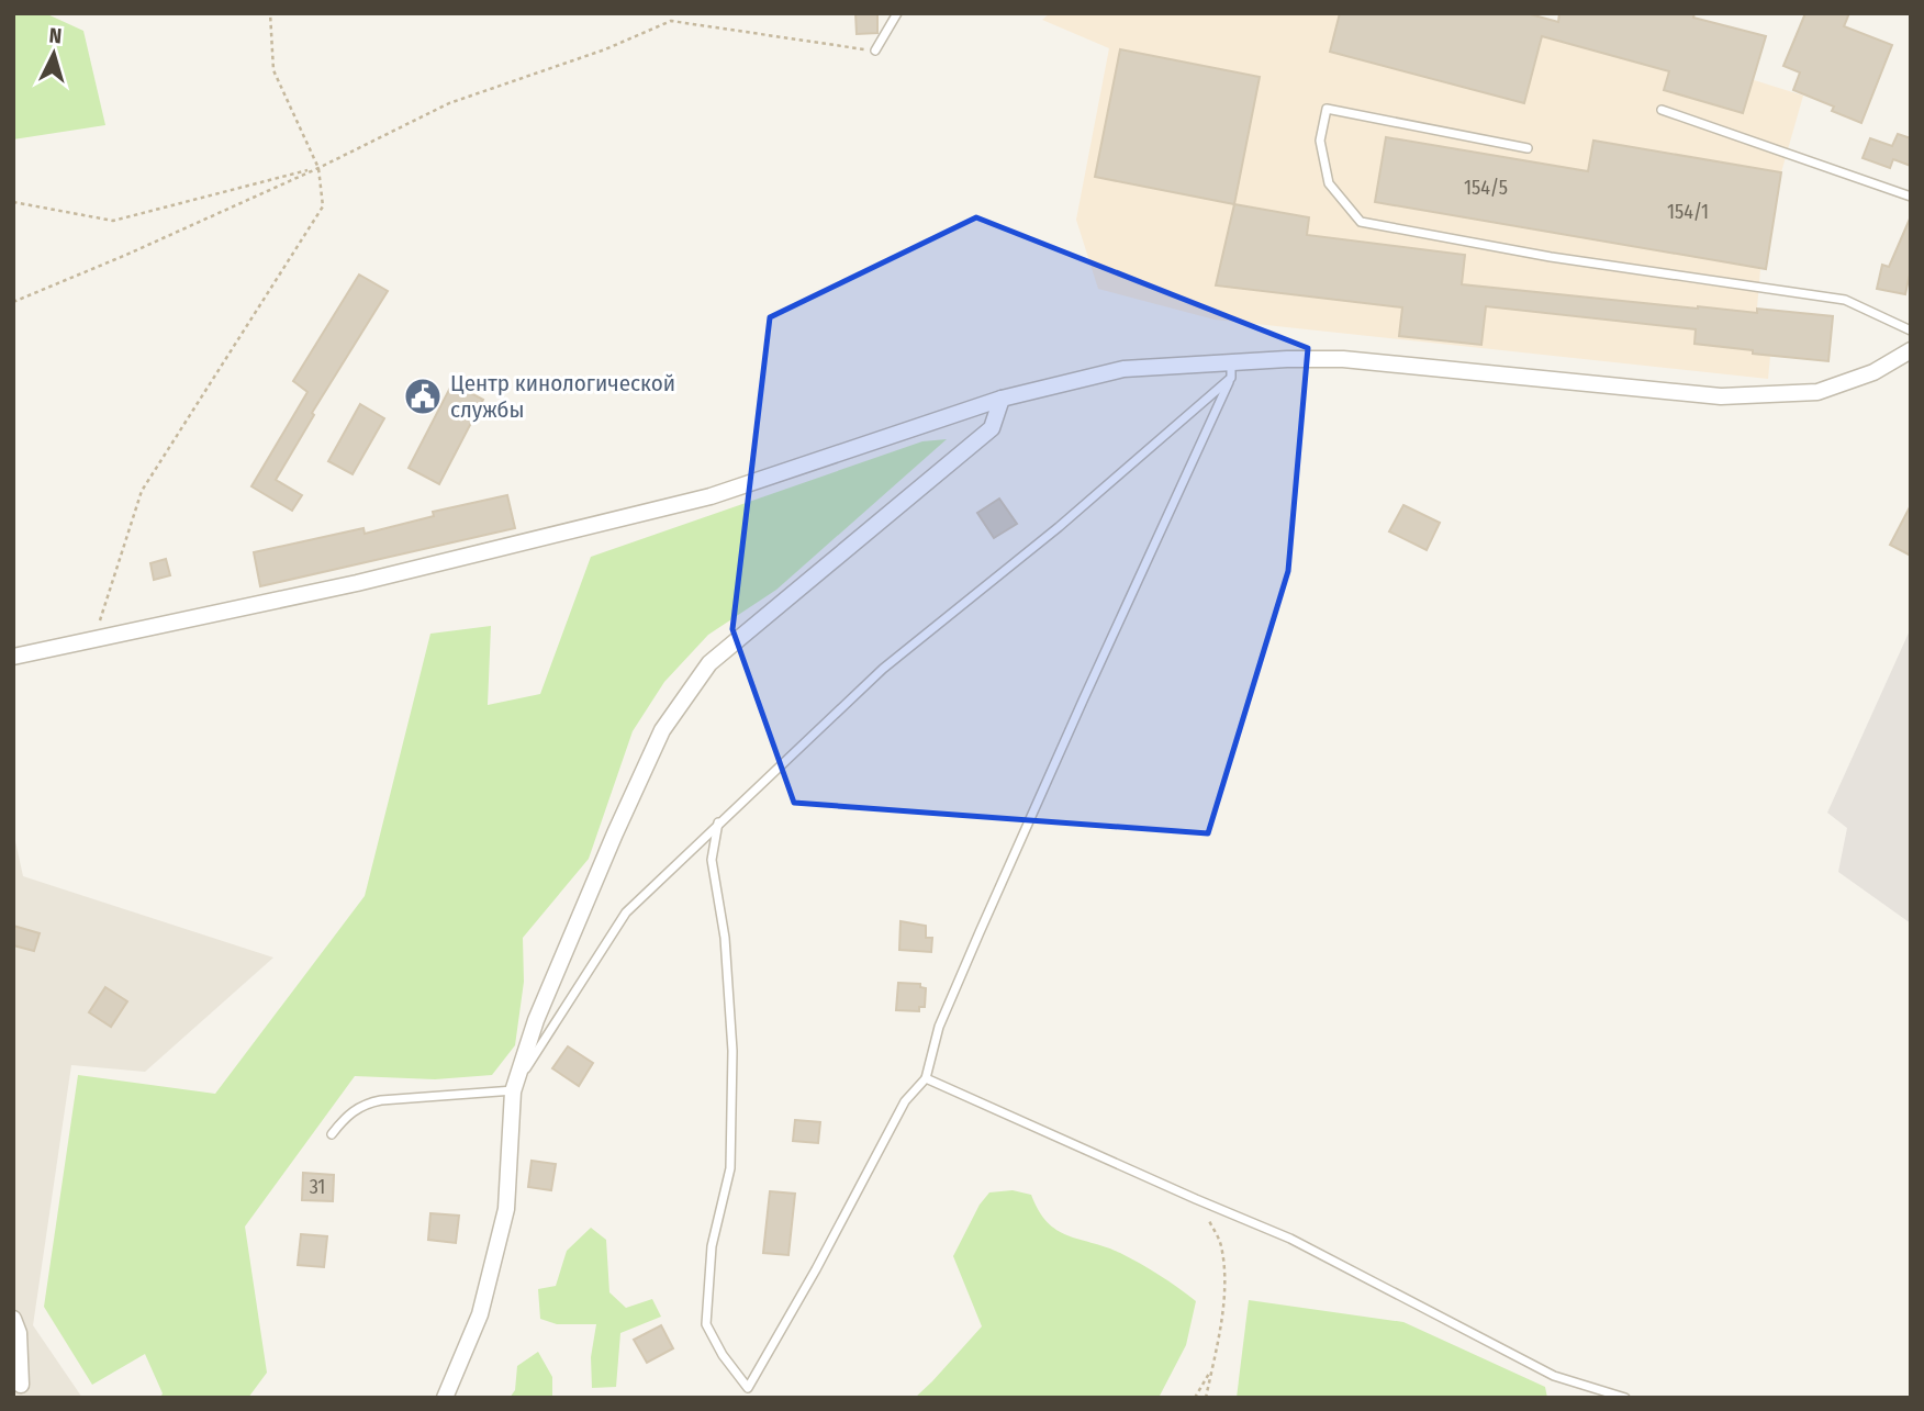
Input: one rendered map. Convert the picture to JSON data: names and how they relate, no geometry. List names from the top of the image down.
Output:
{
  "places": {
    "public building": ["Центр кинологической службы"]
  },
  "house_numbers": ["154/5", "154/1", "31"],
  "north": "top"
}
